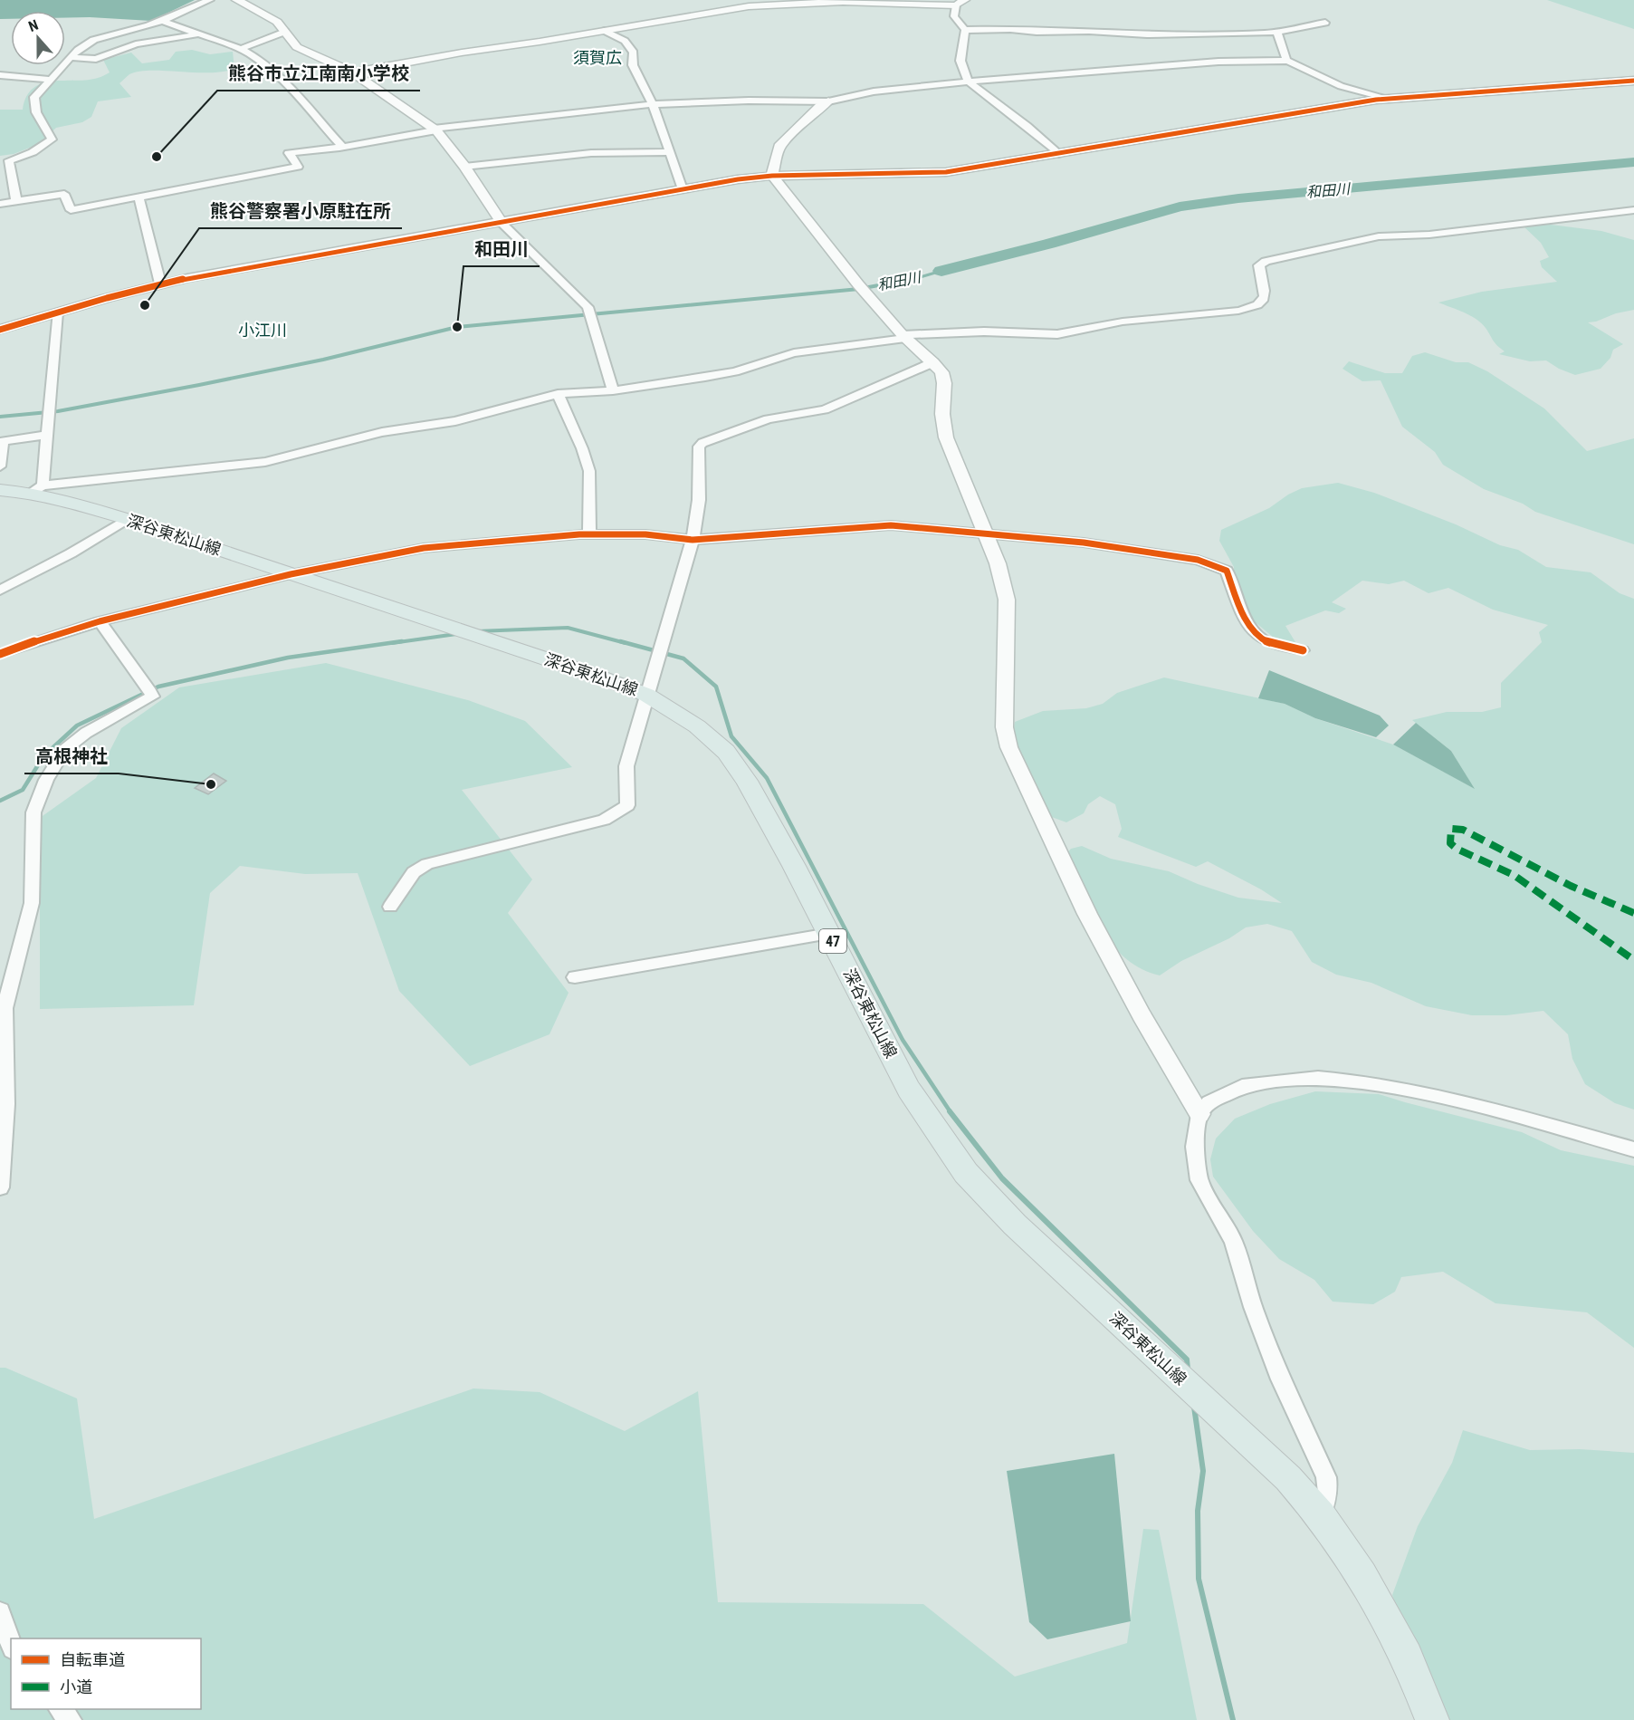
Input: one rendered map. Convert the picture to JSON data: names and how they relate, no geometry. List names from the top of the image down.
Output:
{
  "streets": {
    "main road": ["深谷東松山線", "47"]
  },
  "districts": ["須賀広", "小江川"],
  "water": ["和田川"],
  "places": [
    "熊谷市立江南南小学校",
    "熊谷警察署小原駐在所",
    "和田川",
    "高根神社"
  ],
  "legend": ["自転車道", "小道"],
  "north": "top"
}
